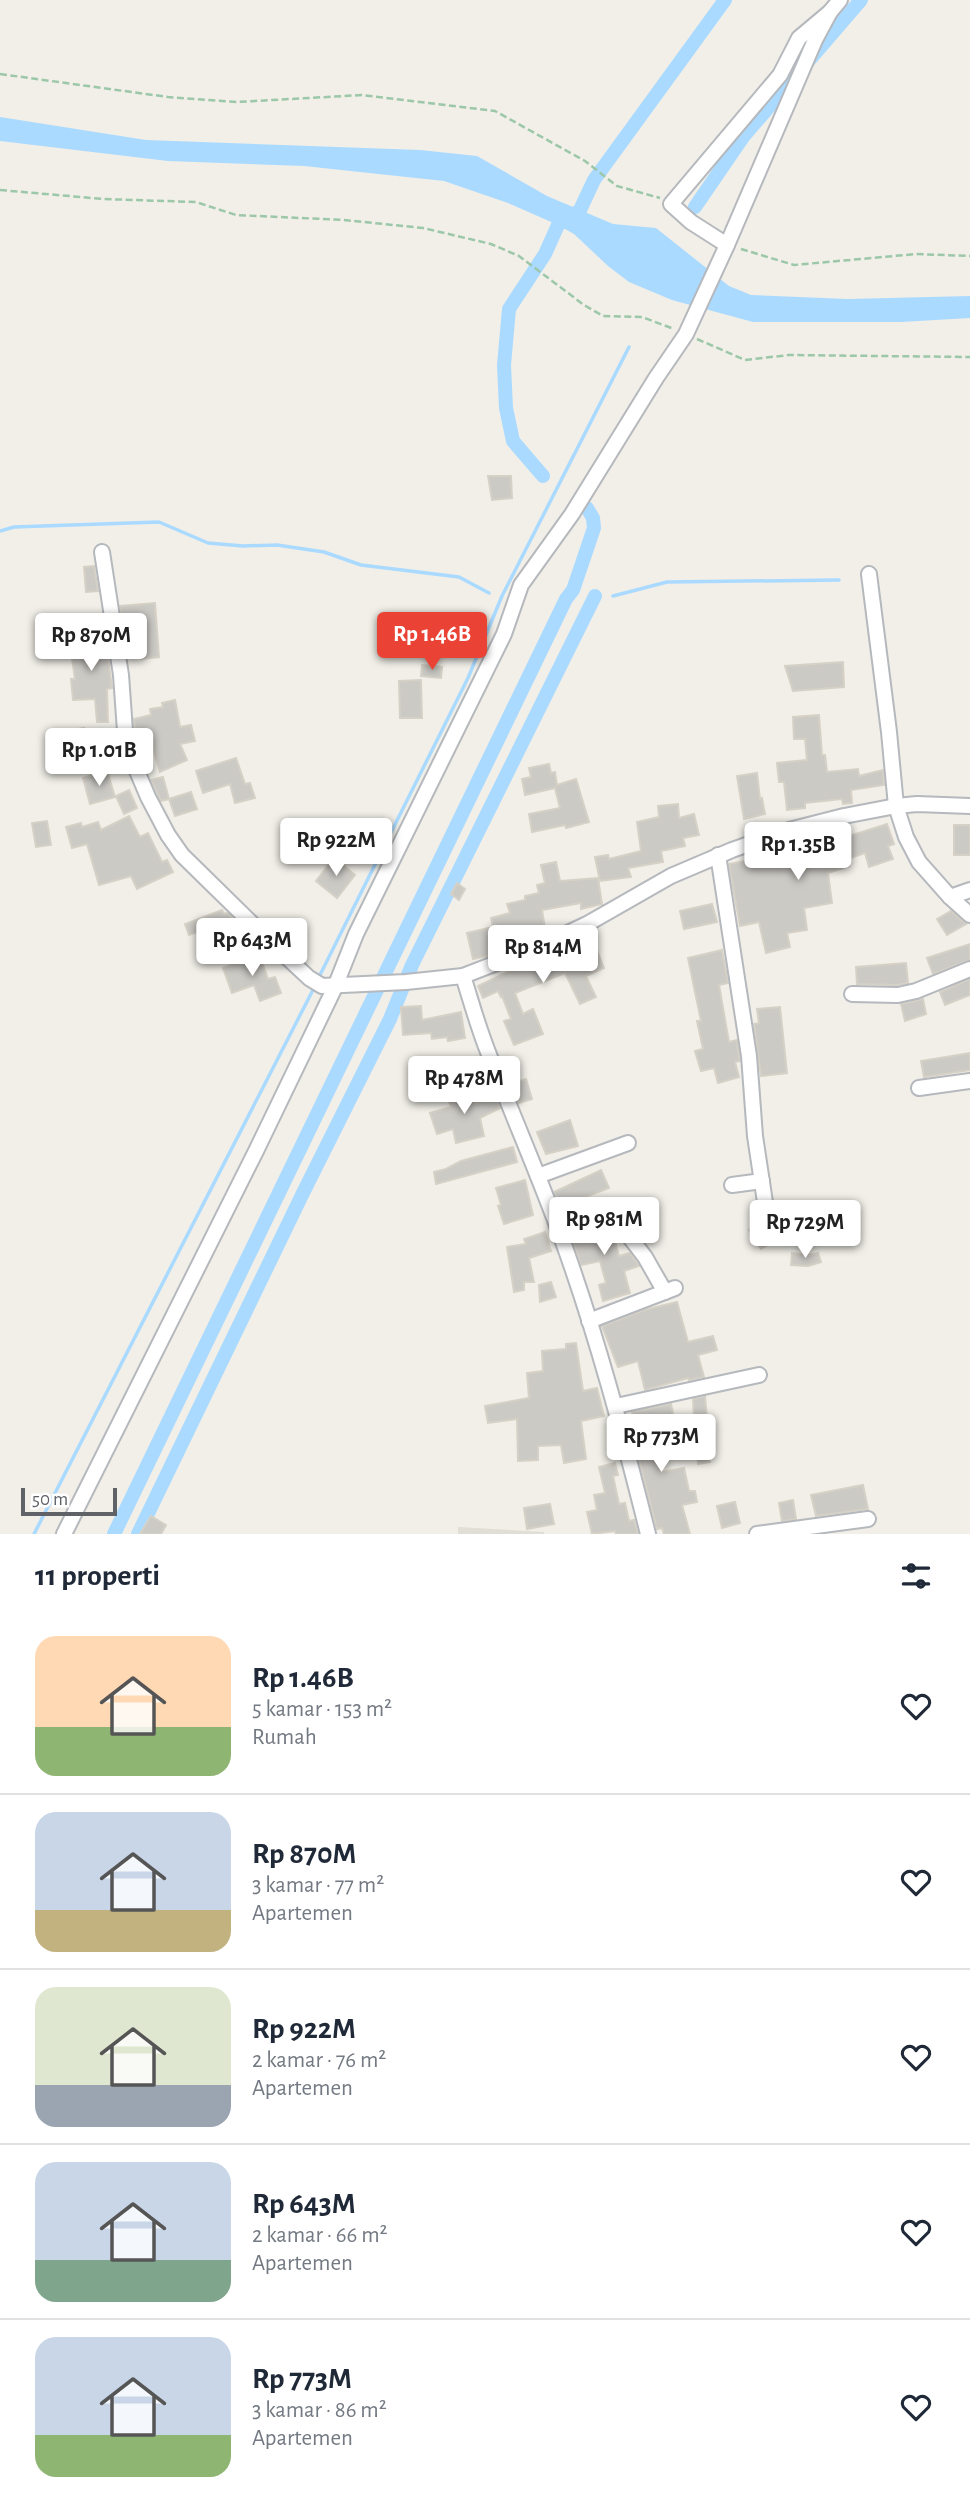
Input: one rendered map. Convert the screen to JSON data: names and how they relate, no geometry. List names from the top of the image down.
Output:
{
  "scale_bar": "50 m",
  "page": {
    "price": [
      "Rp 1.46B",
      "Rp 870M",
      "Rp 1.01B",
      "Rp 922M",
      "Rp 1.35B",
      "Rp 643M",
      "Rp 814M",
      "Rp 478M",
      "Rp 981M",
      "Rp 729M",
      "Rp 773M"
    ],
    "scale": "50 m",
    "heading": "11 properti",
    "list": [
      {
        "name": "Rp 1.46B",
        "note": "5 kamar · 153 m² · Rumah"
      },
      {
        "name": "Rp 870M",
        "note": "3 kamar · 77 m² · Apartemen"
      },
      {
        "name": "Rp 922M",
        "note": "2 kamar · 76 m² · Apartemen"
      },
      {
        "name": "Rp 643M",
        "note": "2 kamar · 66 m² · Apartemen"
      },
      {
        "name": "Rp 773M",
        "note": "3 kamar · 86 m² · Apartemen"
      }
    ]
  }
}
